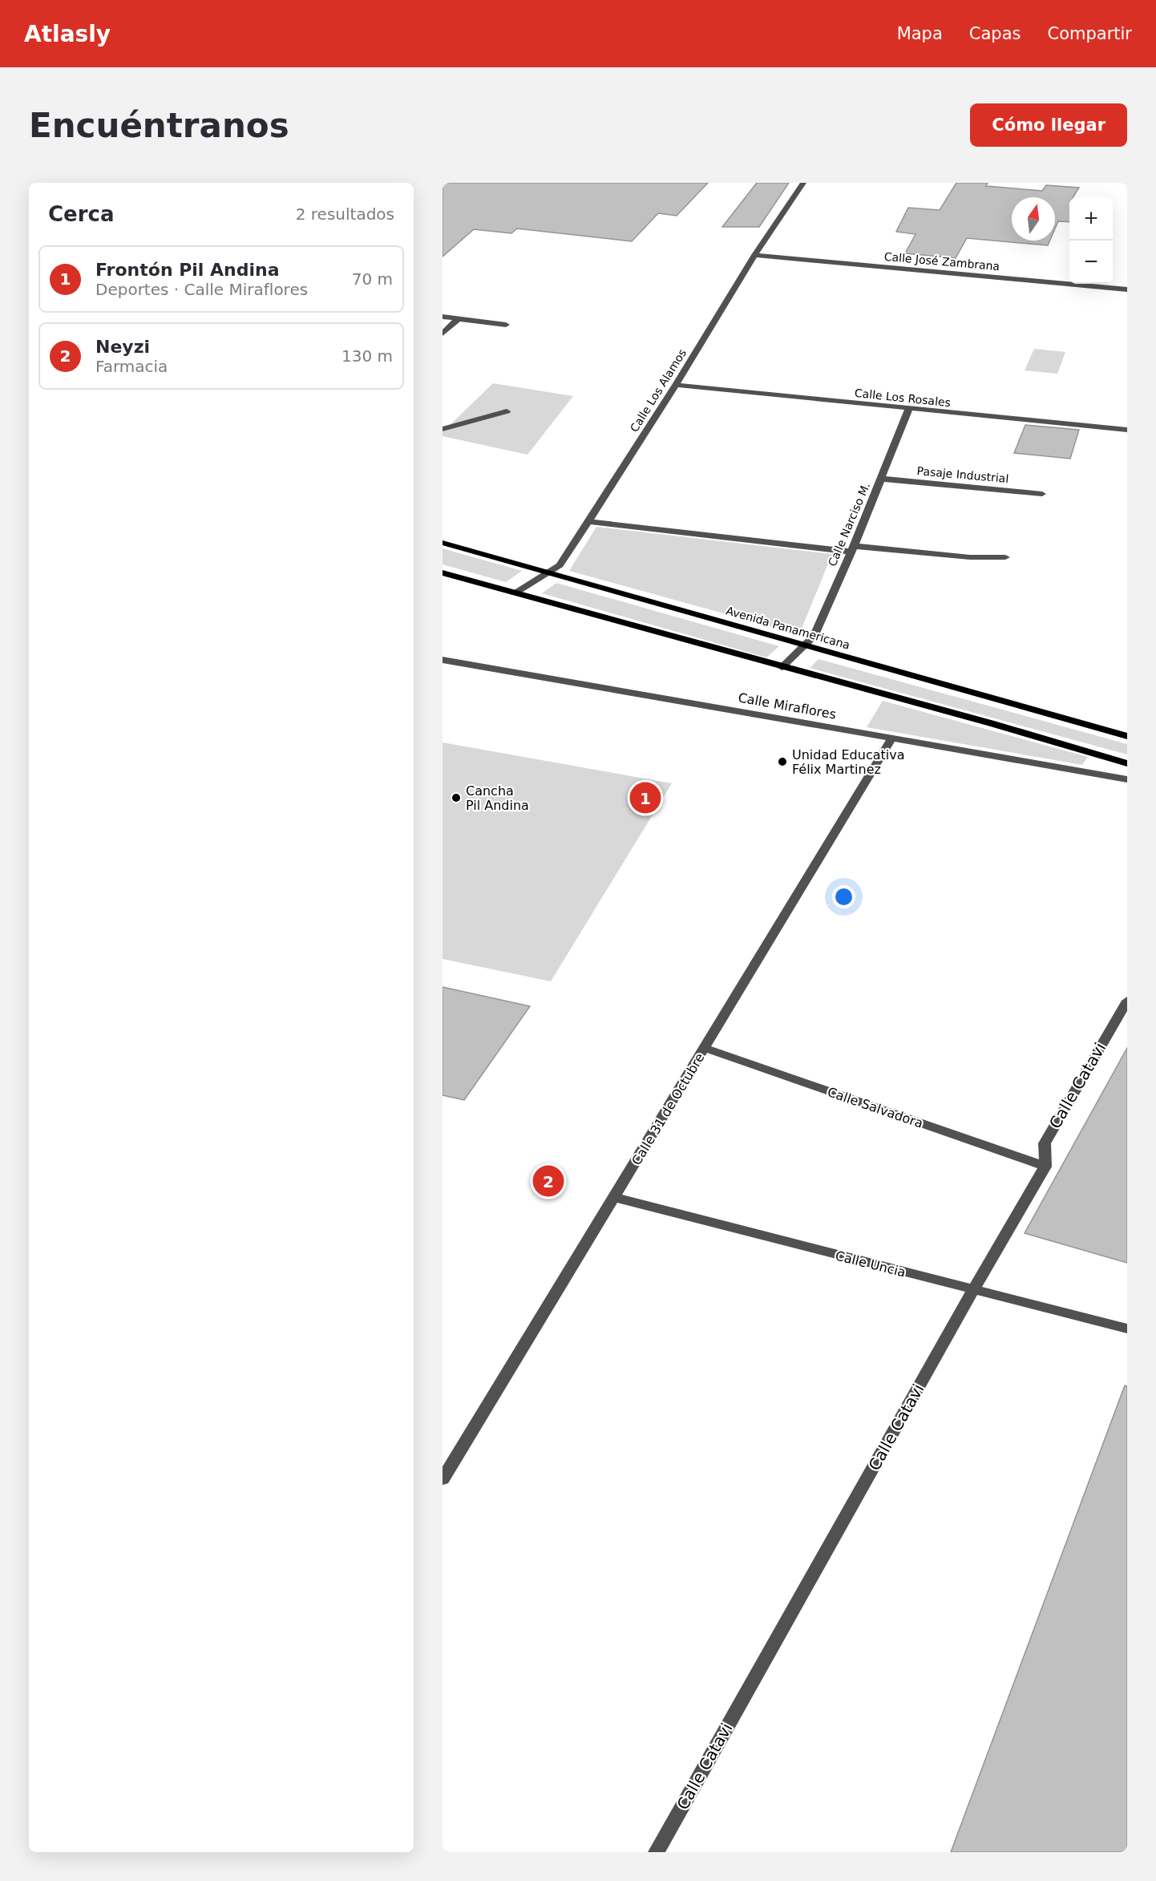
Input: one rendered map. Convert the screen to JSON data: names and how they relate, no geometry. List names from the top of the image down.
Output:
{
  "streets": {
    "main road": ["Avenida Panamericana"],
    "street": [
      "Calle José Zambrana",
      "Calle Los Alamos",
      "Calle Los Rosales",
      "Pasaje Industrial",
      "Calle Narciso M.",
      "Calle Miraflores",
      "Calle Catavi",
      "Calle Salvadora",
      "Calle 31 de Octubre",
      "Calle Uncia"
    ]
  },
  "crossings": [
    ["Calle José Zambrana", "Calle Los Alamos"],
    ["Calle Los Alamos", "Calle Los Rosales"],
    ["Calle Los Alamos", "Avenida Panamericana"],
    ["Calle Los Rosales", "Calle Narciso M."],
    ["Pasaje Industrial", "Calle Narciso M."],
    ["Calle Narciso M.", "Avenida Panamericana"],
    ["Calle Miraflores", "Calle 31 de Octubre"],
    ["Calle Catavi", "Calle Salvadora"],
    ["Calle Catavi", "Calle Uncia"],
    ["Calle Salvadora", "Calle 31 de Octubre"],
    ["Calle 31 de Octubre", "Calle Uncia"]
  ],
  "places": ["Unidad Educativa Félix Martinez", "Cancha Pil Andina"],
  "north": "top",
  "page": {
    "header": "Atlasly",
    "nav": ["Mapa", "Capas", "Compartir"],
    "buttons": "Cómo llegar",
    "title": "Encuéntranos",
    "heading": ["Cerca", "2 resultados"],
    "map_buttons": ["+", "−"],
    "list": [
      {
        "mark": "1",
        "name": "Frontón Pil Andina",
        "note": "Deportes · Calle Miraflores",
        "value": "70 m"
      },
      {
        "mark": "2",
        "name": "Neyzi",
        "note": "Farmacia",
        "value": "130 m"
      }
    ],
    "pins": ["1", "2"]
  }
}
